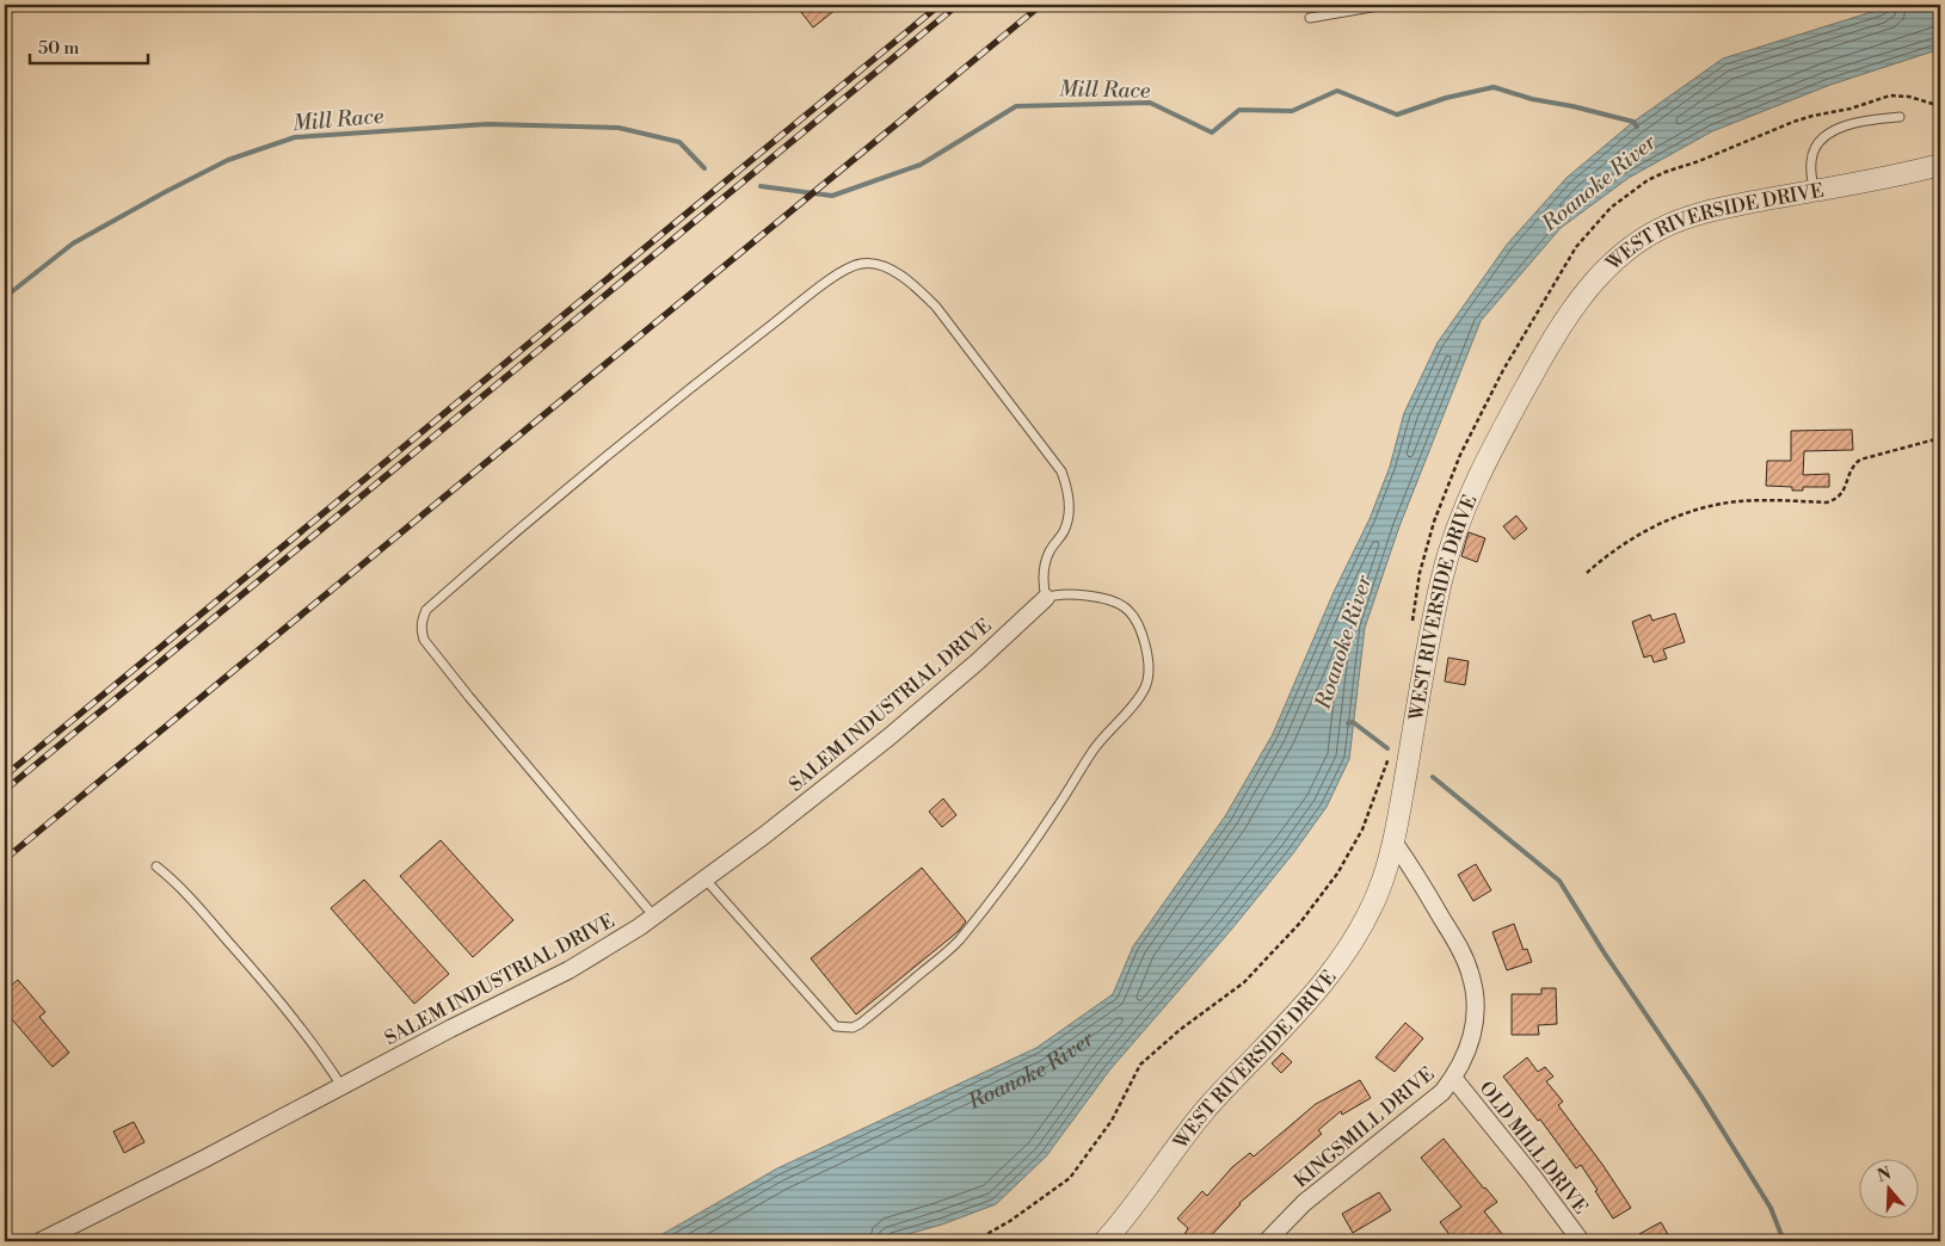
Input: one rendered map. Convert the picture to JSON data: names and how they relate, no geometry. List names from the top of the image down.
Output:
{
  "streets": {
    "street": [
      "WEST RIVERSIDE DRIVE",
      "SALEM INDUSTRIAL DRIVE",
      "KINGSMILL DRIVE",
      "OLD MILL DRIVE"
    ]
  },
  "crossings": [
    ["WEST RIVERSIDE DRIVE", "KINGSMILL DRIVE"],
    ["KINGSMILL DRIVE", "OLD MILL DRIVE"]
  ],
  "water": ["Mill Race", "Roanoke River"],
  "scale_bar": "50 m",
  "north": "top"
}
